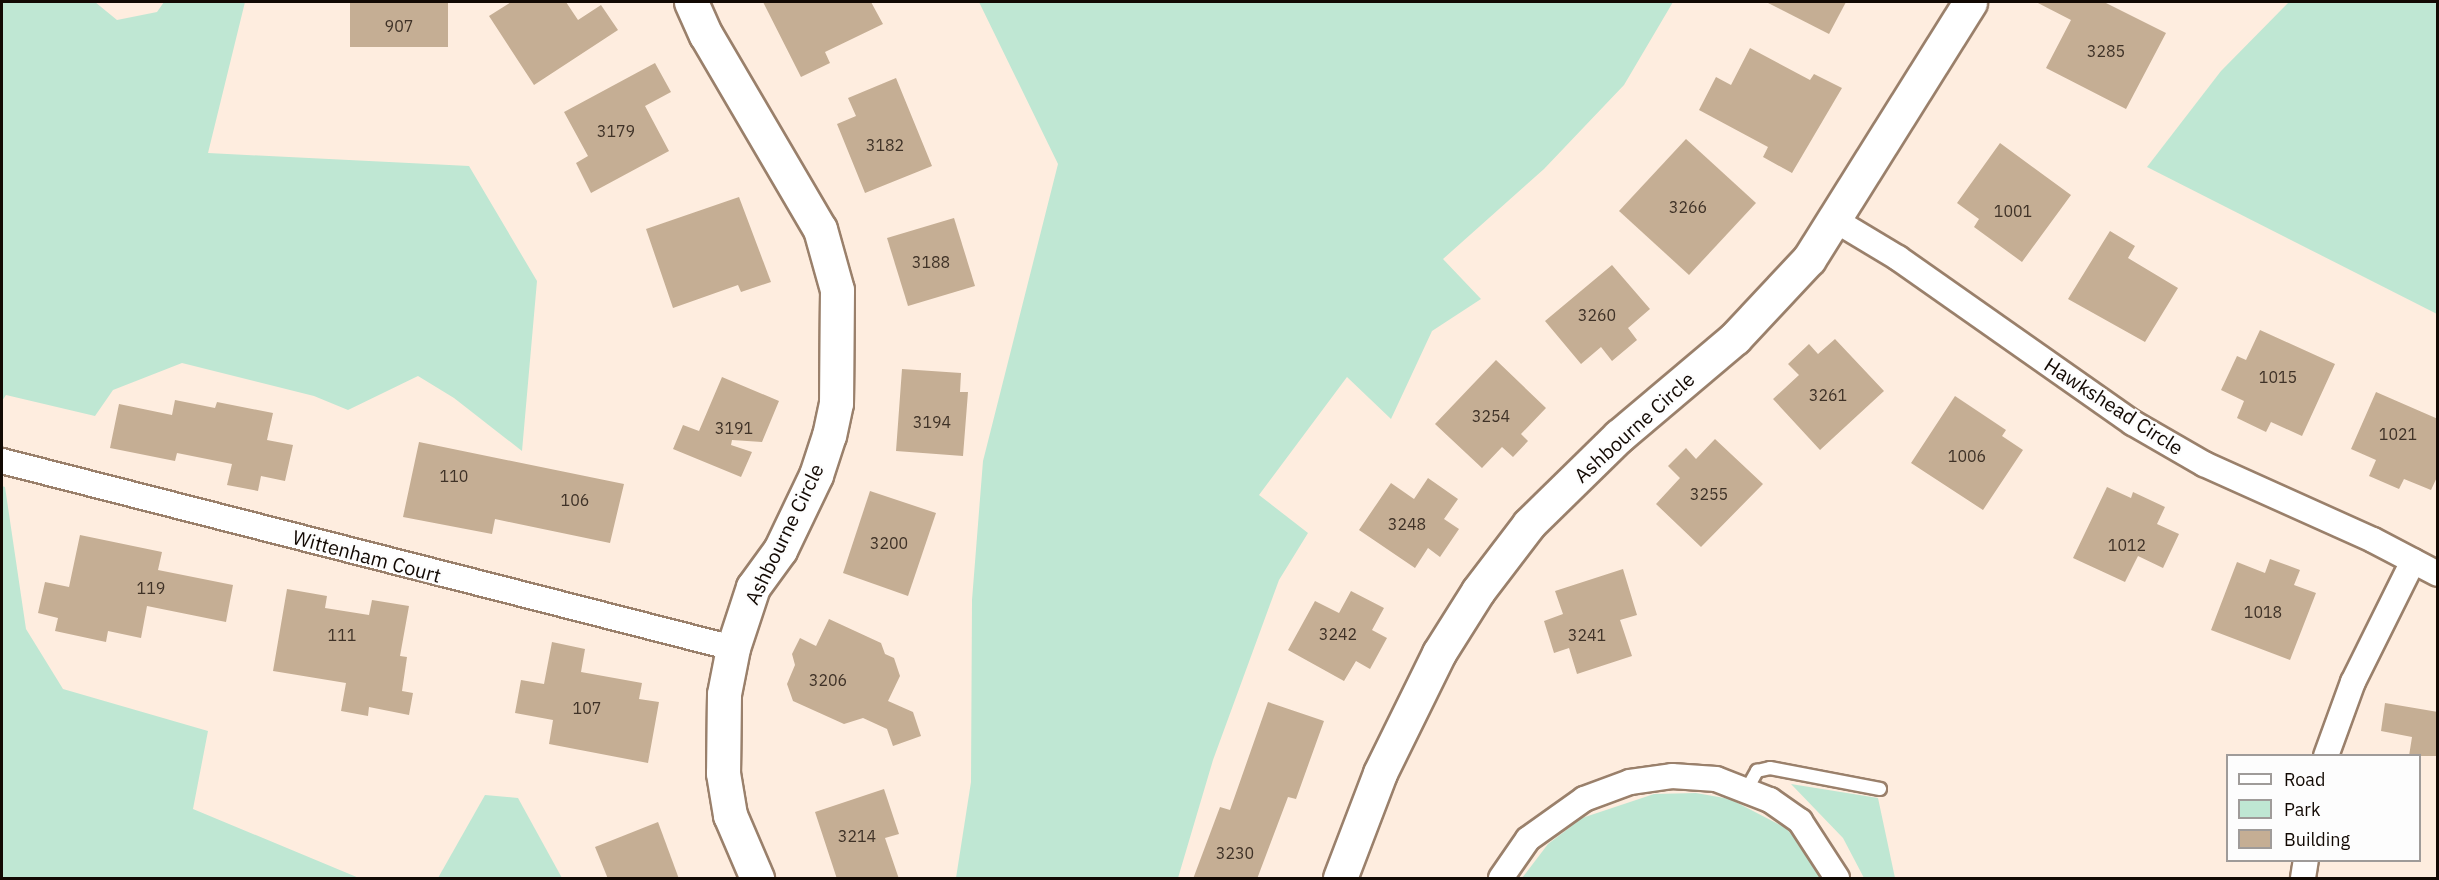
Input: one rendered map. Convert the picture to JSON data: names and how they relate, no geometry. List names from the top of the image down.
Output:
{
  "streets": {
    "street": ["Hawkshead Circle", "Ashbourne Circle", "Wittenham Court"]
  },
  "crossings": [
    ["Hawkshead Circle", "Ashbourne Circle"],
    ["Ashbourne Circle", "Wittenham Court"]
  ],
  "house_numbers": [
    "907",
    "3285",
    "3179",
    "3182",
    "3266",
    "1001",
    "3188",
    "3260",
    "1015",
    "3261",
    "3254",
    "3194",
    "3191",
    "1021",
    "1006",
    "110",
    "3255",
    "106",
    "3248",
    "3200",
    "1012",
    "119",
    "1018",
    "3242",
    "111",
    "3241",
    "3206",
    "107",
    "3214",
    "3230"
  ],
  "legend": ["Road", "Park", "Building"]
}
